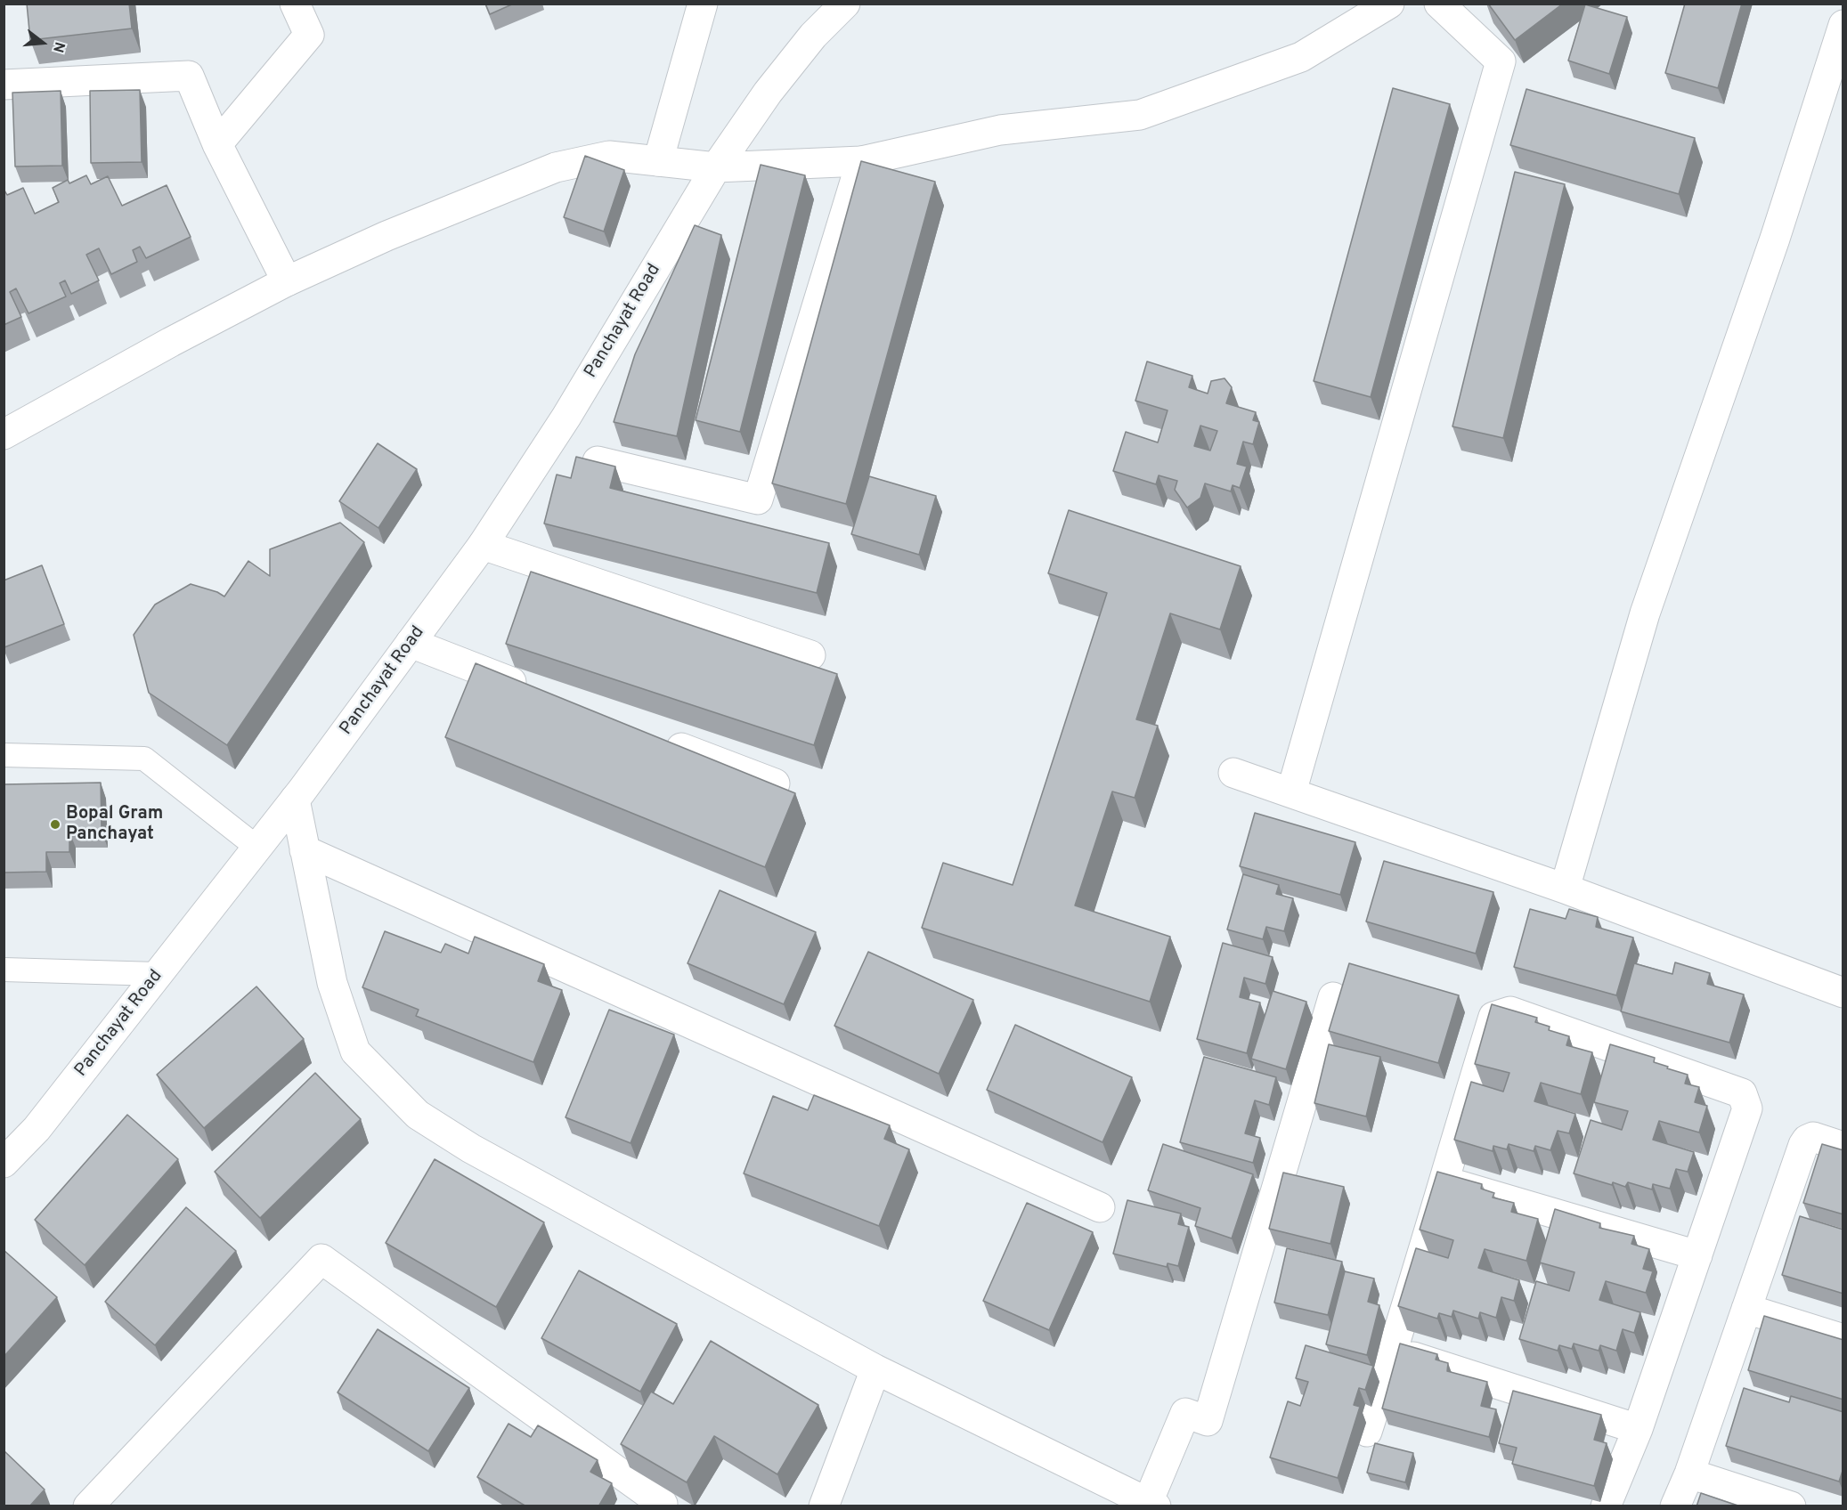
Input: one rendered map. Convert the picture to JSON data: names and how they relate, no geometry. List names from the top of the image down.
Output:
{
  "streets": {
    "street": ["Panchayat Road"]
  },
  "places": ["Bopal Gram Panchayat"],
  "north": "right"
}
